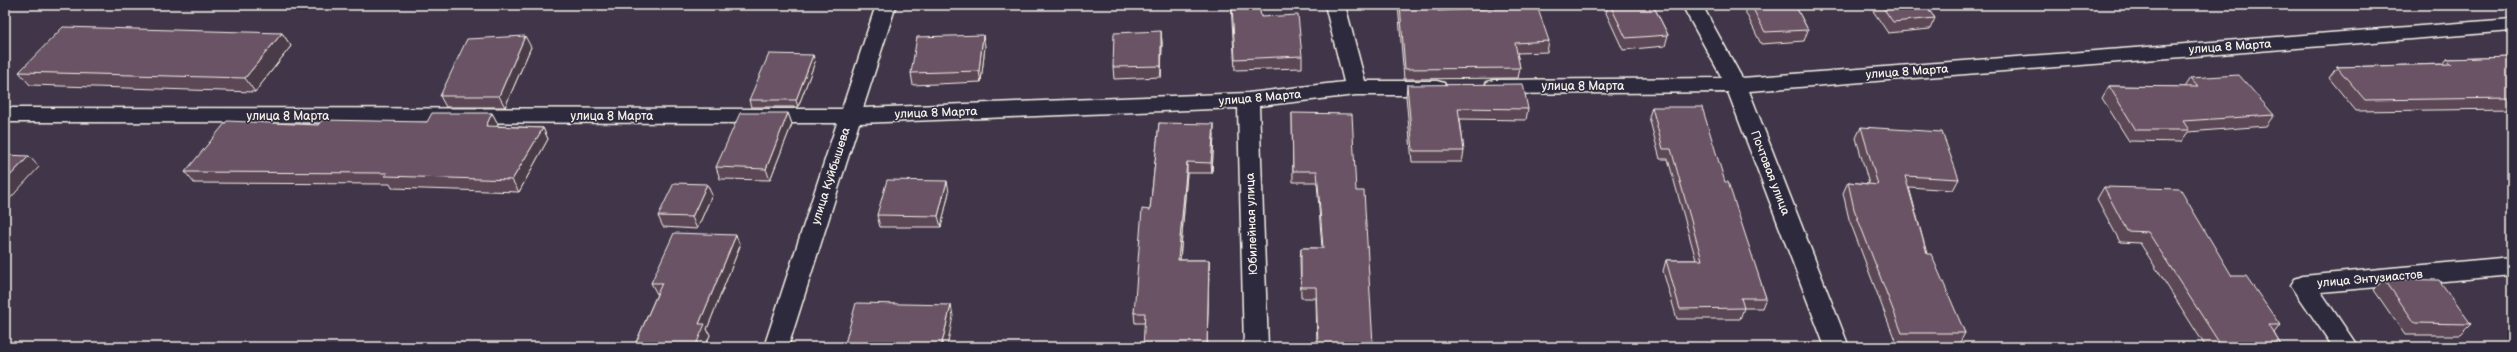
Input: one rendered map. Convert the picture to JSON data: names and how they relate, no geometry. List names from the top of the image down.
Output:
{
  "streets": {
    "street": [
      "улица 8 Марта",
      "Почтовая улица",
      "улица Куйбышева",
      "Юбилейная улица",
      "улица Энтузиастов"
    ]
  },
  "crossings": [
    ["улица 8 Марта", "Почтовая улица"],
    ["улица 8 Марта", "улица Куйбышева"],
    ["улица 8 Марта", "Юбилейная улица"]
  ]
}
